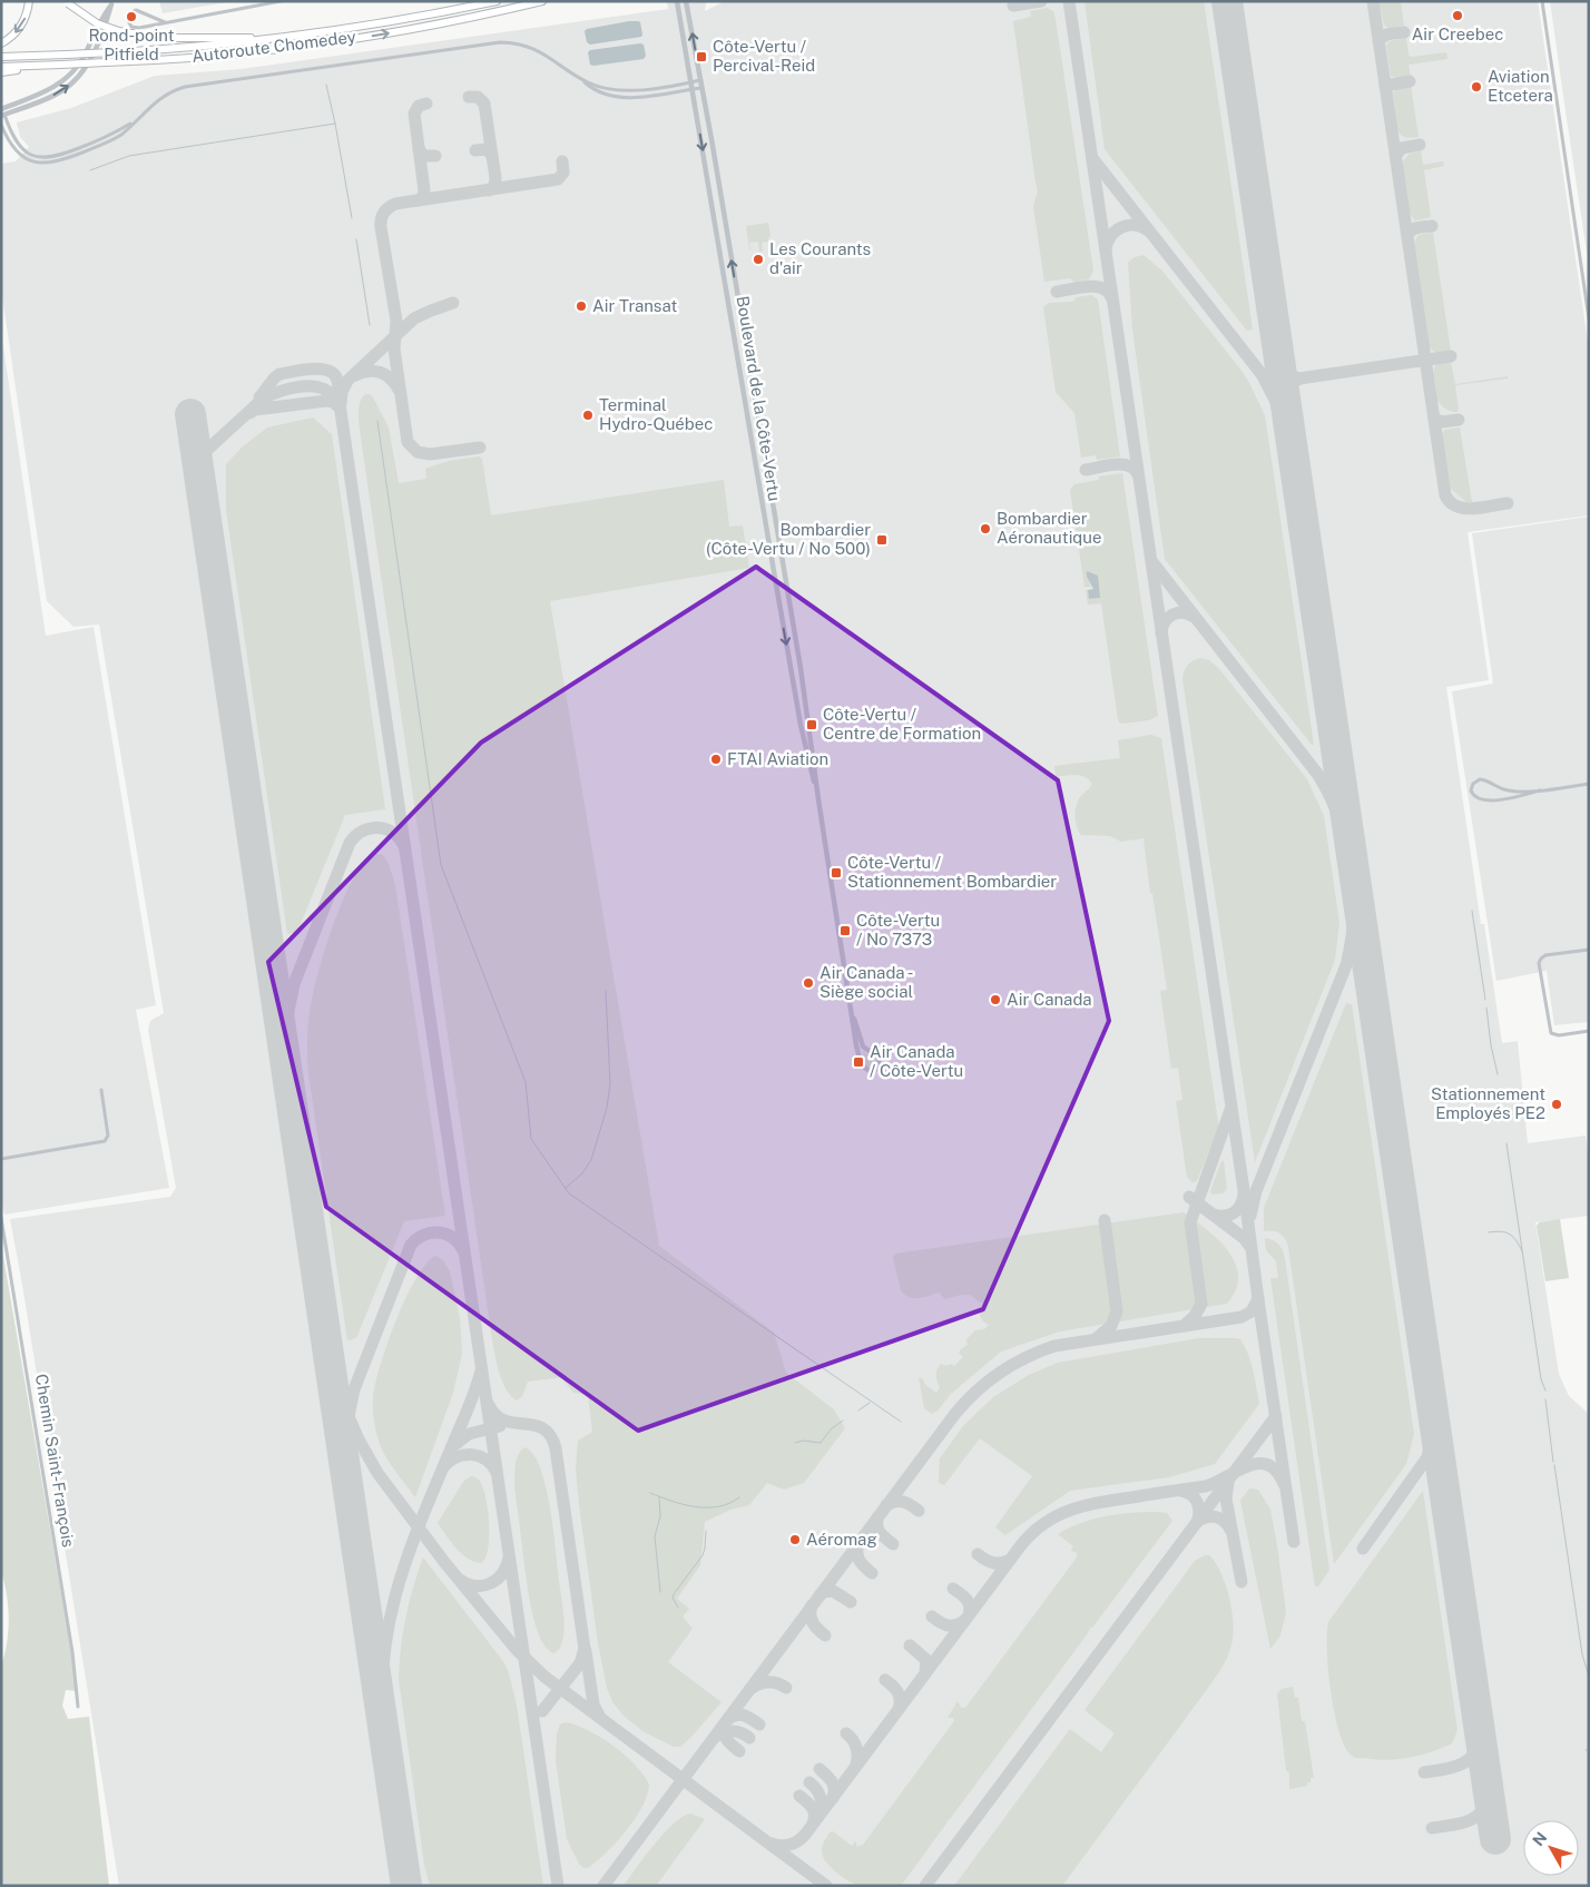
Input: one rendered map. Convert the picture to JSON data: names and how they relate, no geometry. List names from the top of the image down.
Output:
{
  "streets": {
    "highway": ["Autoroute Chomedey"],
    "street": ["Boulevard de la Côte-Vertu", "Chemin Saint-François"]
  },
  "places": {
    "other": [
      "Air Creebec",
      "Rond-point Pitfield",
      "Aviation Etcetera",
      "Les Courants d'air",
      "Air Transat",
      "Terminal Hydro-Québec",
      "Bombardier Aéronautique",
      "FTAI Aviation",
      "Air Canada - Siège social",
      "Air Canada",
      "Stationnement Employés PE2",
      "Aéromag"
    ],
    "transit": [
      "Côte-Vertu / Percival-Reid",
      "Bombardier (Côte-Vertu / No 500)",
      "Côte-Vertu / Centre de Formation",
      "Côte-Vertu / Stationnement Bombardier",
      "Côte-Vertu / No 7373",
      "Air Canada / Côte-Vertu"
    ]
  },
  "north": "top left"
}
